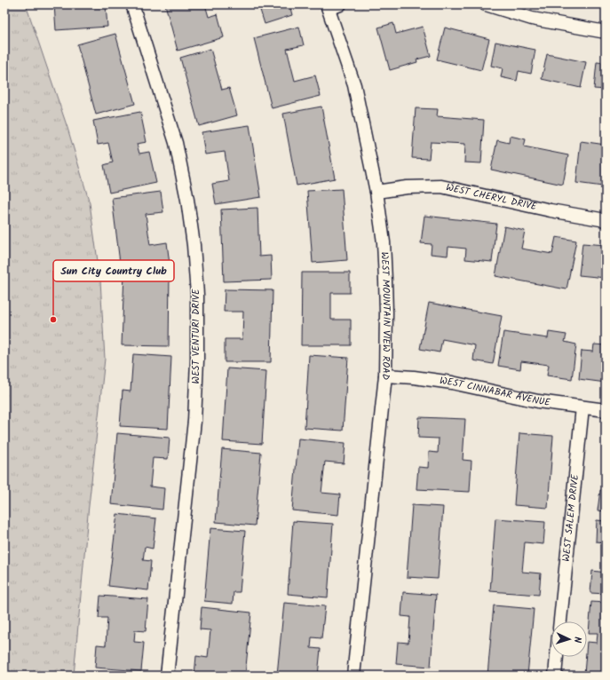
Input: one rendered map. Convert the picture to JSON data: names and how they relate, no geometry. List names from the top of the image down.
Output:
{
  "streets": {
    "street": [
      "WEST CHERYL DRIVE",
      "WEST MOUNTAIN VIEW ROAD",
      "WEST VENTURI DRIVE",
      "WEST CINNABAR AVENUE",
      "WEST SALEM DRIVE"
    ]
  },
  "crossings": [
    ["WEST CHERYL DRIVE", "WEST MOUNTAIN VIEW ROAD"],
    ["WEST MOUNTAIN VIEW ROAD", "WEST CINNABAR AVENUE"],
    ["WEST CINNABAR AVENUE", "WEST SALEM DRIVE"]
  ],
  "places": ["Sun City Country Club"],
  "north": "right"
}
